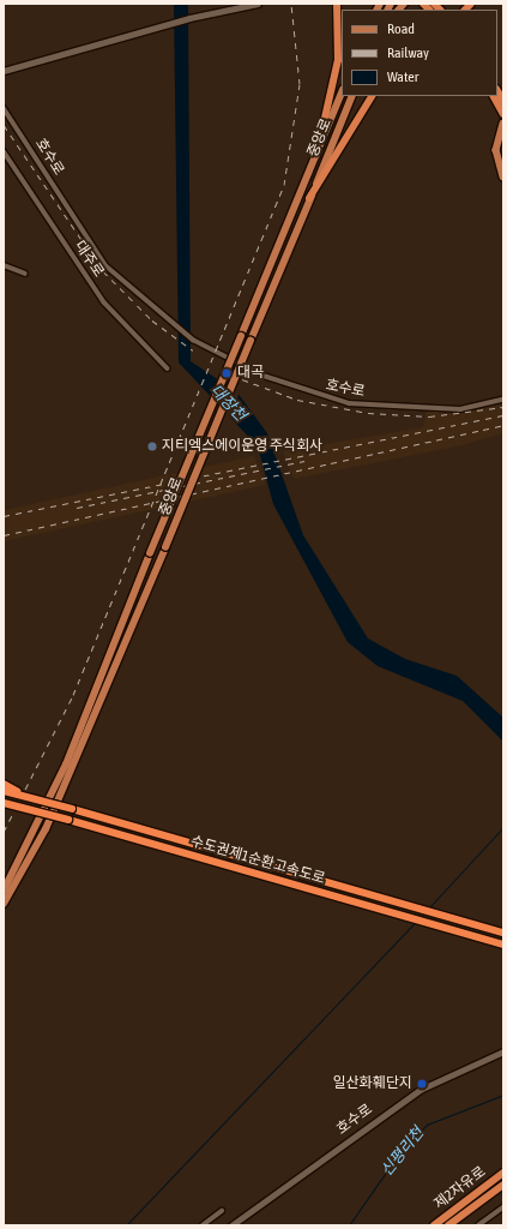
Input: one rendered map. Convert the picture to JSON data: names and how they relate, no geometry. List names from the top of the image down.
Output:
{
  "streets": {
    "highway": ["수도권제1순환고속도로", "제2자유로"],
    "main road": ["중앙로", "호수로"],
    "street": ["대주로"]
  },
  "water": ["대장천", "신평리천"],
  "places": ["대곡", "지티엑스에이운영 주식회사", "일산화훼단지"],
  "legend": ["Road", "Railway", "Water"]
}
